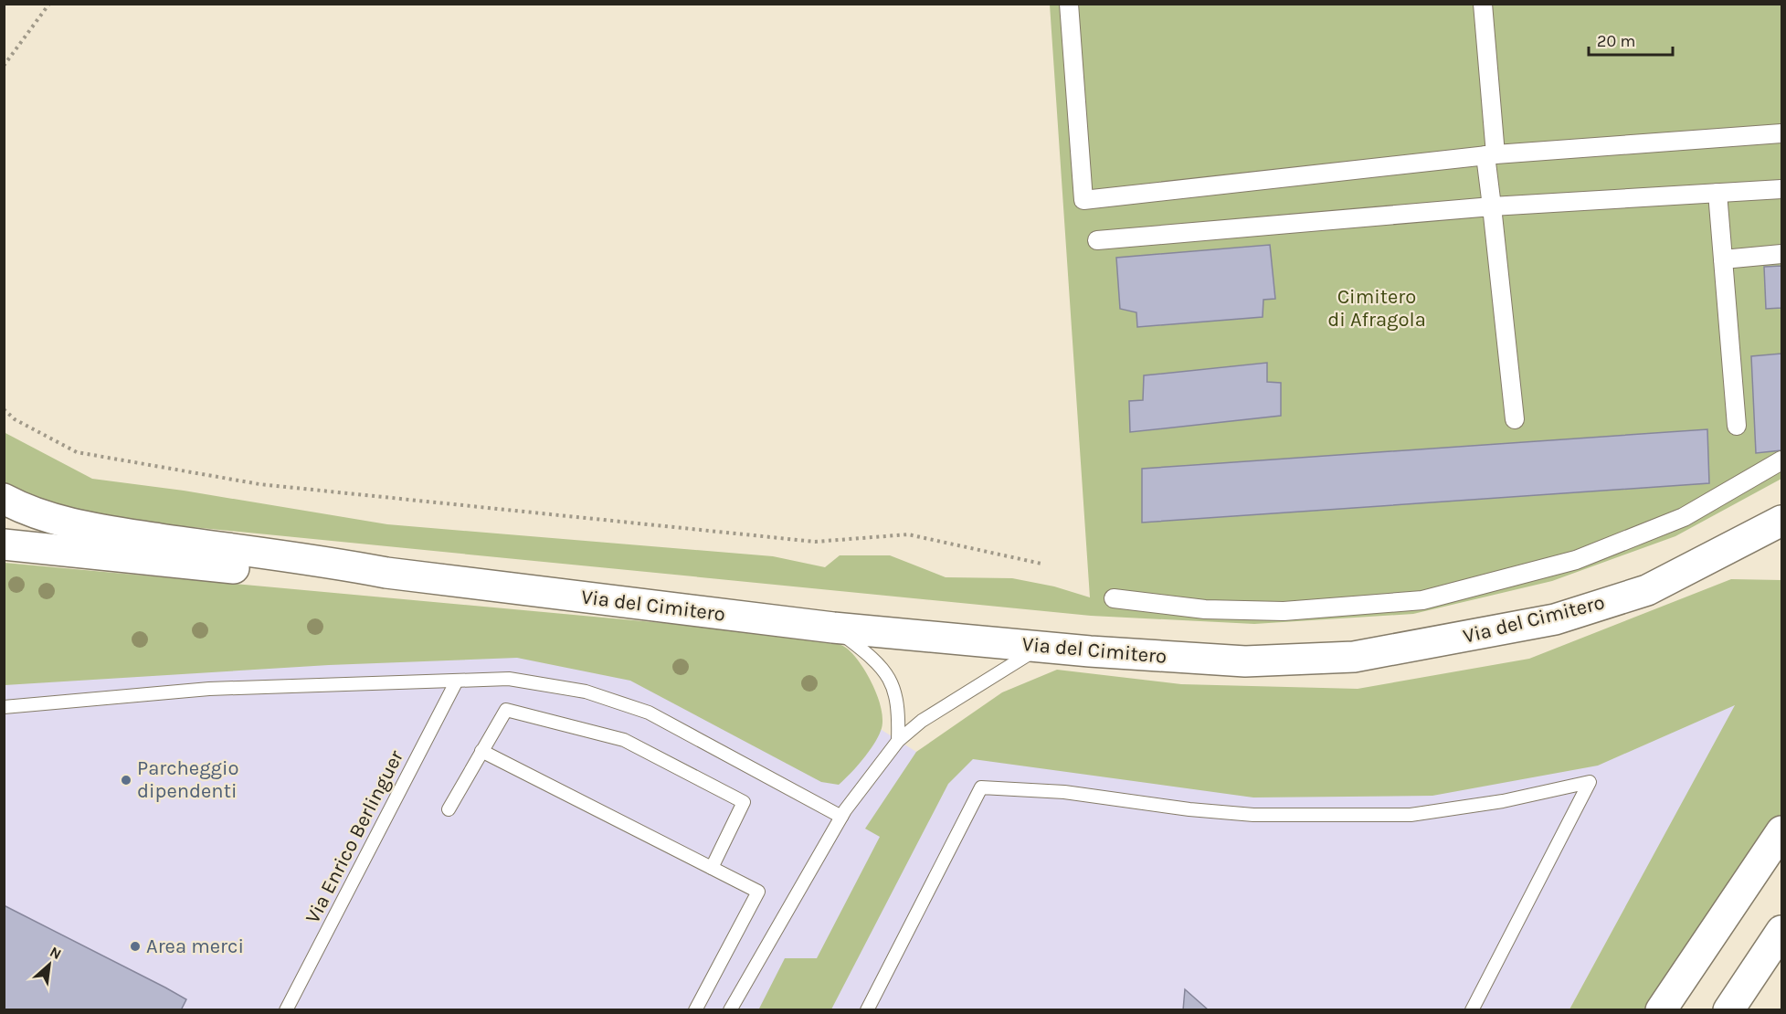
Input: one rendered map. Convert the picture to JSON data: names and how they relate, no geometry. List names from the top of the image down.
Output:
{
  "streets": {
    "main road": ["Via del Cimitero"],
    "lane": ["Via Enrico Berlinguer"]
  },
  "parks": ["Cimitero di Afragola"],
  "places": ["Parcheggio dipendenti", "Area merci"],
  "scale_bar": "20 m",
  "north": "top right"
}
